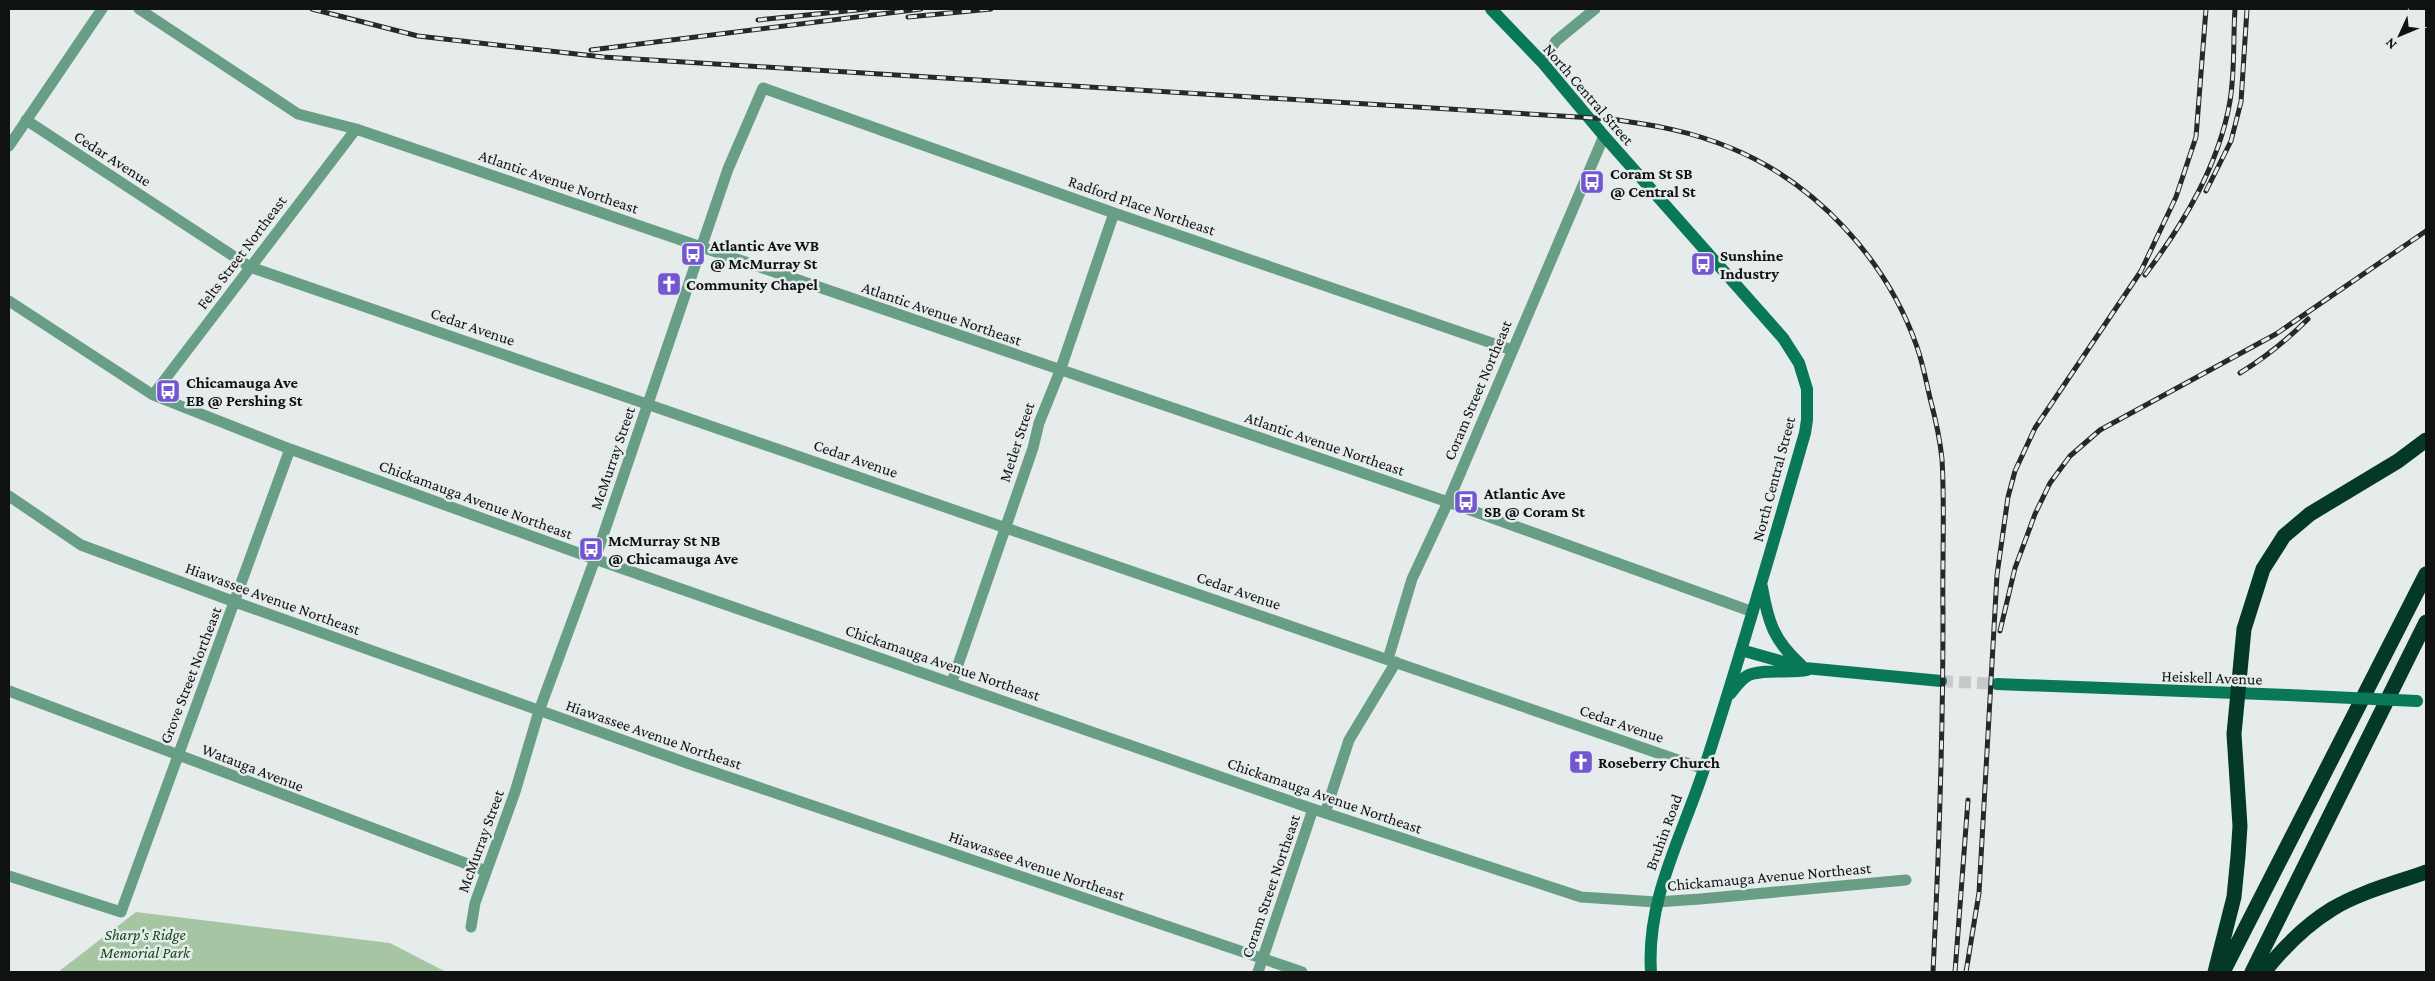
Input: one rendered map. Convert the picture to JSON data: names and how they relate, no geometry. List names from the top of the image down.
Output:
{
  "streets": {
    "main road": ["North Central Street", "Heiskell Avenue", "Bruhin Road"],
    "street": [
      "Cedar Avenue",
      "Atlantic Avenue Northeast",
      "Radford Place Northeast",
      "Felts Street Northeast",
      "Coram Street Northeast",
      "Metler Street",
      "McMurray Street",
      "Chickamauga Avenue Northeast",
      "Hiawassee Avenue Northeast",
      "Grove Street Northeast",
      "Watauga Avenue"
    ]
  },
  "crossings": [
    ["North Central Street", "Atlantic Avenue Northeast"],
    ["North Central Street", "Coram Street Northeast"],
    ["North Central Street", "Bruhin Road"],
    ["Cedar Avenue", "Felts Street Northeast"],
    ["Cedar Avenue", "Coram Street Northeast"],
    ["Cedar Avenue", "Metler Street"],
    ["Cedar Avenue", "McMurray Street"],
    ["Cedar Avenue", "Bruhin Road"],
    ["Atlantic Avenue Northeast", "Felts Street Northeast"],
    ["Atlantic Avenue Northeast", "Coram Street Northeast"],
    ["Atlantic Avenue Northeast", "Metler Street"],
    ["Atlantic Avenue Northeast", "McMurray Street"],
    ["Radford Place Northeast", "Coram Street Northeast"],
    ["Radford Place Northeast", "Metler Street"],
    ["Radford Place Northeast", "McMurray Street"],
    ["Felts Street Northeast", "Chickamauga Avenue Northeast"],
    ["Coram Street Northeast", "Chickamauga Avenue Northeast"],
    ["Coram Street Northeast", "Hiawassee Avenue Northeast"],
    ["Metler Street", "Chickamauga Avenue Northeast"],
    ["McMurray Street", "Chickamauga Avenue Northeast"],
    ["McMurray Street", "Hiawassee Avenue Northeast"],
    ["McMurray Street", "Watauga Avenue"],
    ["Chickamauga Avenue Northeast", "Grove Street Northeast"],
    ["Chickamauga Avenue Northeast", "Bruhin Road"],
    ["Hiawassee Avenue Northeast", "Grove Street Northeast"],
    ["Grove Street Northeast", "Watauga Avenue"]
  ],
  "parks": ["Sharp's Ridge Memorial Park"],
  "places": {
    "bus stop": [
      "Coram St SB @ Central St",
      "Atlantic Ave WB @ McMurray St",
      "Sunshine Industry",
      "Chicamauga Ave EB @ Pershing St",
      "Atlantic Ave SB @ Coram St",
      "McMurray St NB @ Chicamauga Ave"
    ],
    "church": ["Community Chapel", "Roseberry Church"]
  },
  "north": "bottom left"
}
